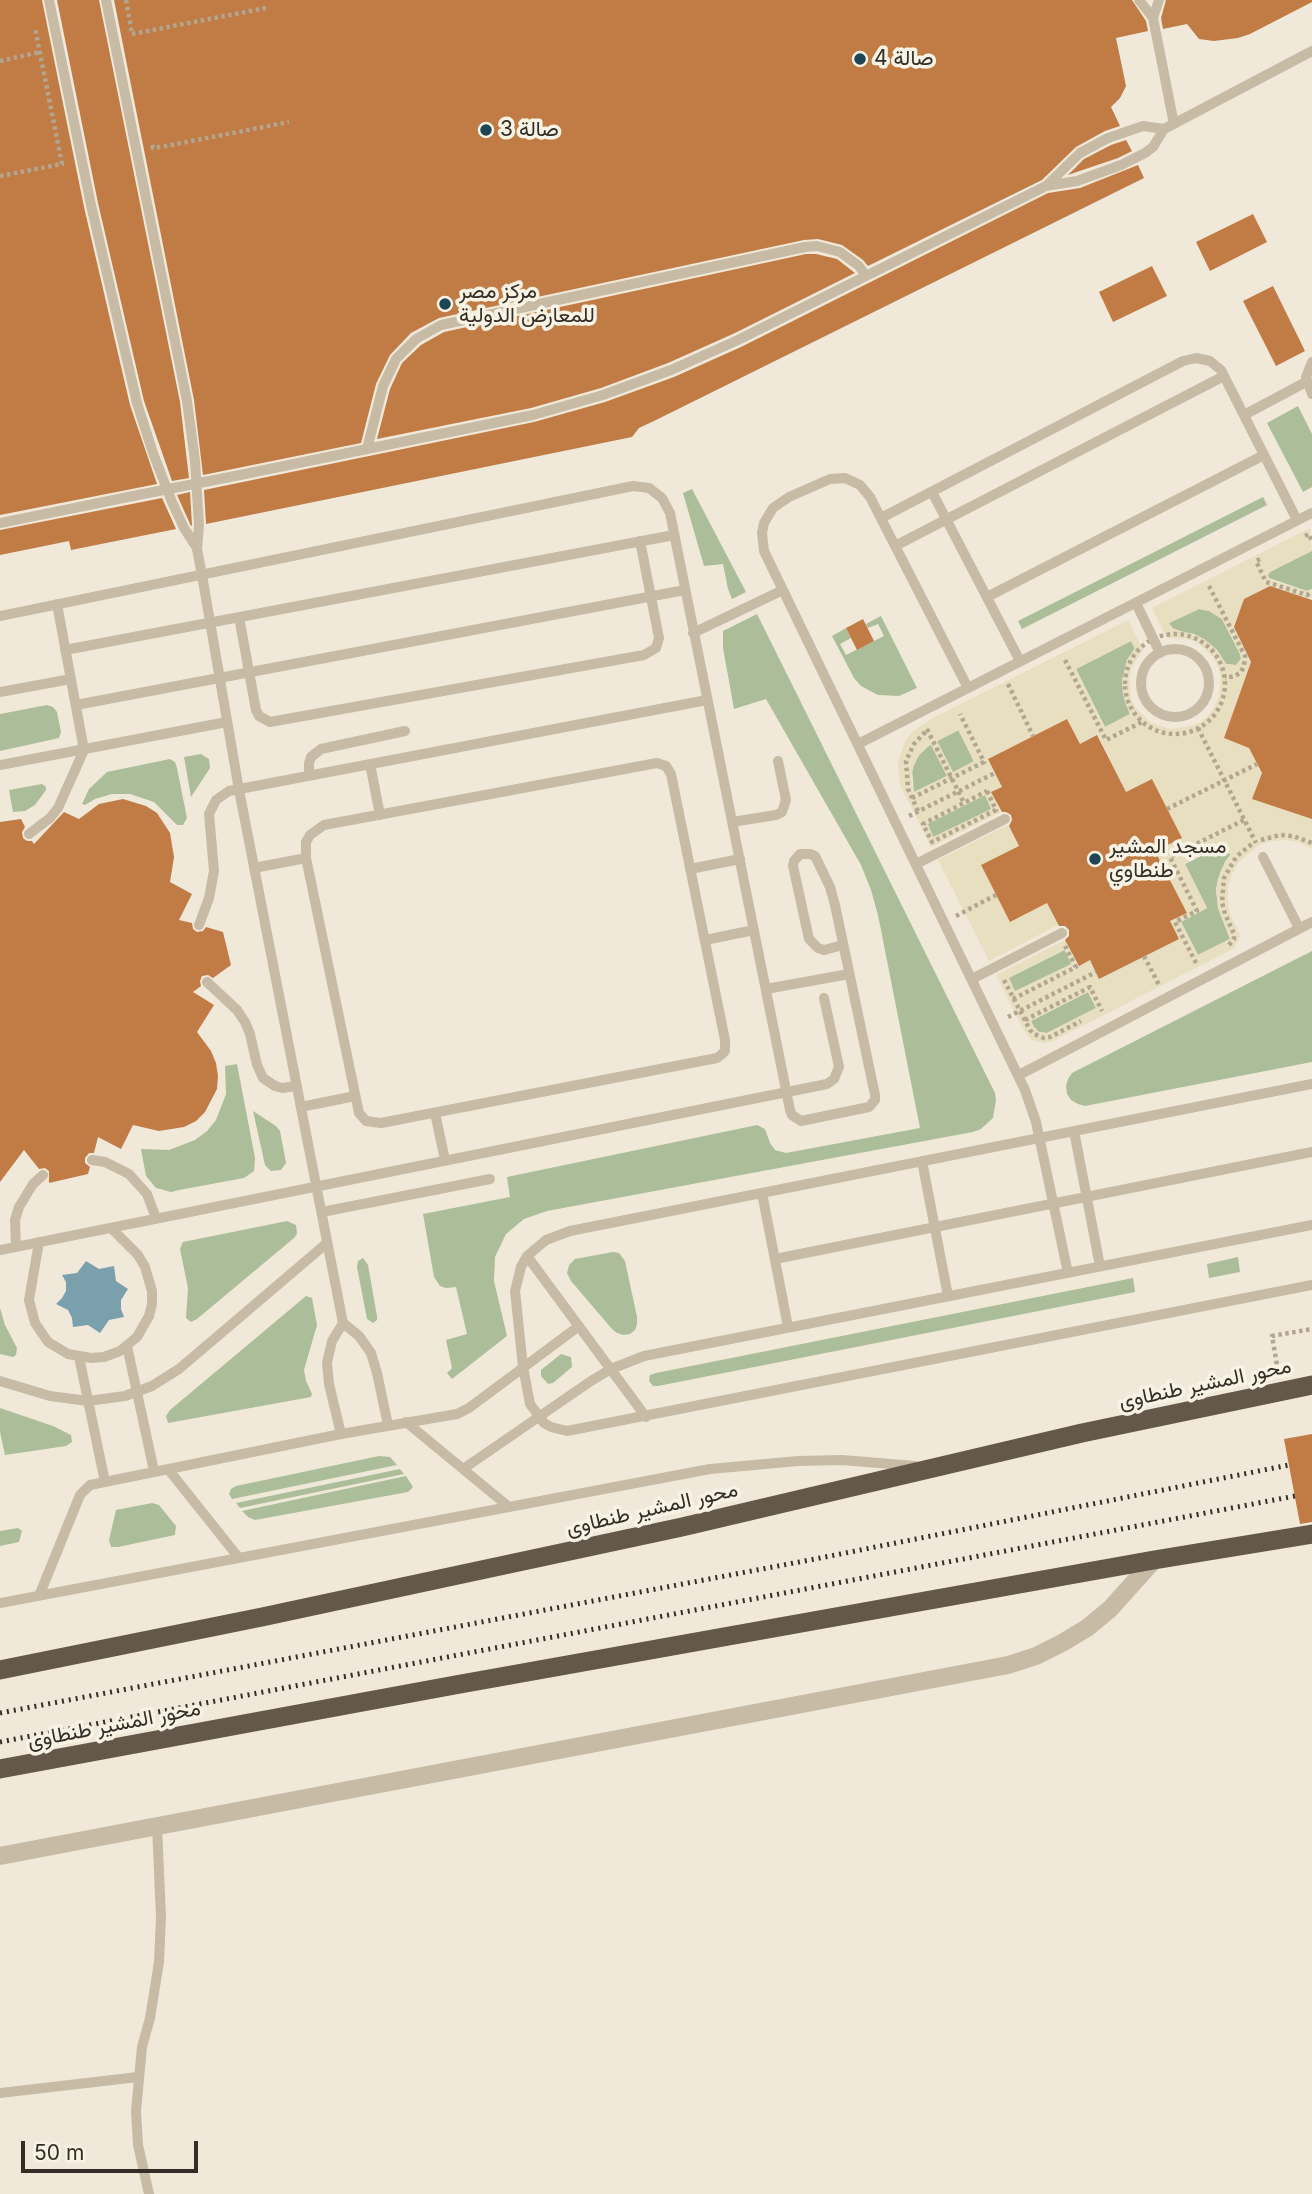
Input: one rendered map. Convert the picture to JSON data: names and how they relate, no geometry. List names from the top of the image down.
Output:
{
  "streets": {
    "highway": ["محور المشير طنطاوى"]
  },
  "places": [
    "صالة 4",
    "صالة 3",
    "مركز مصر للمعارض الدولية",
    "مسجد المشير طنطاوي"
  ],
  "scale_bar": "50 m"
}
